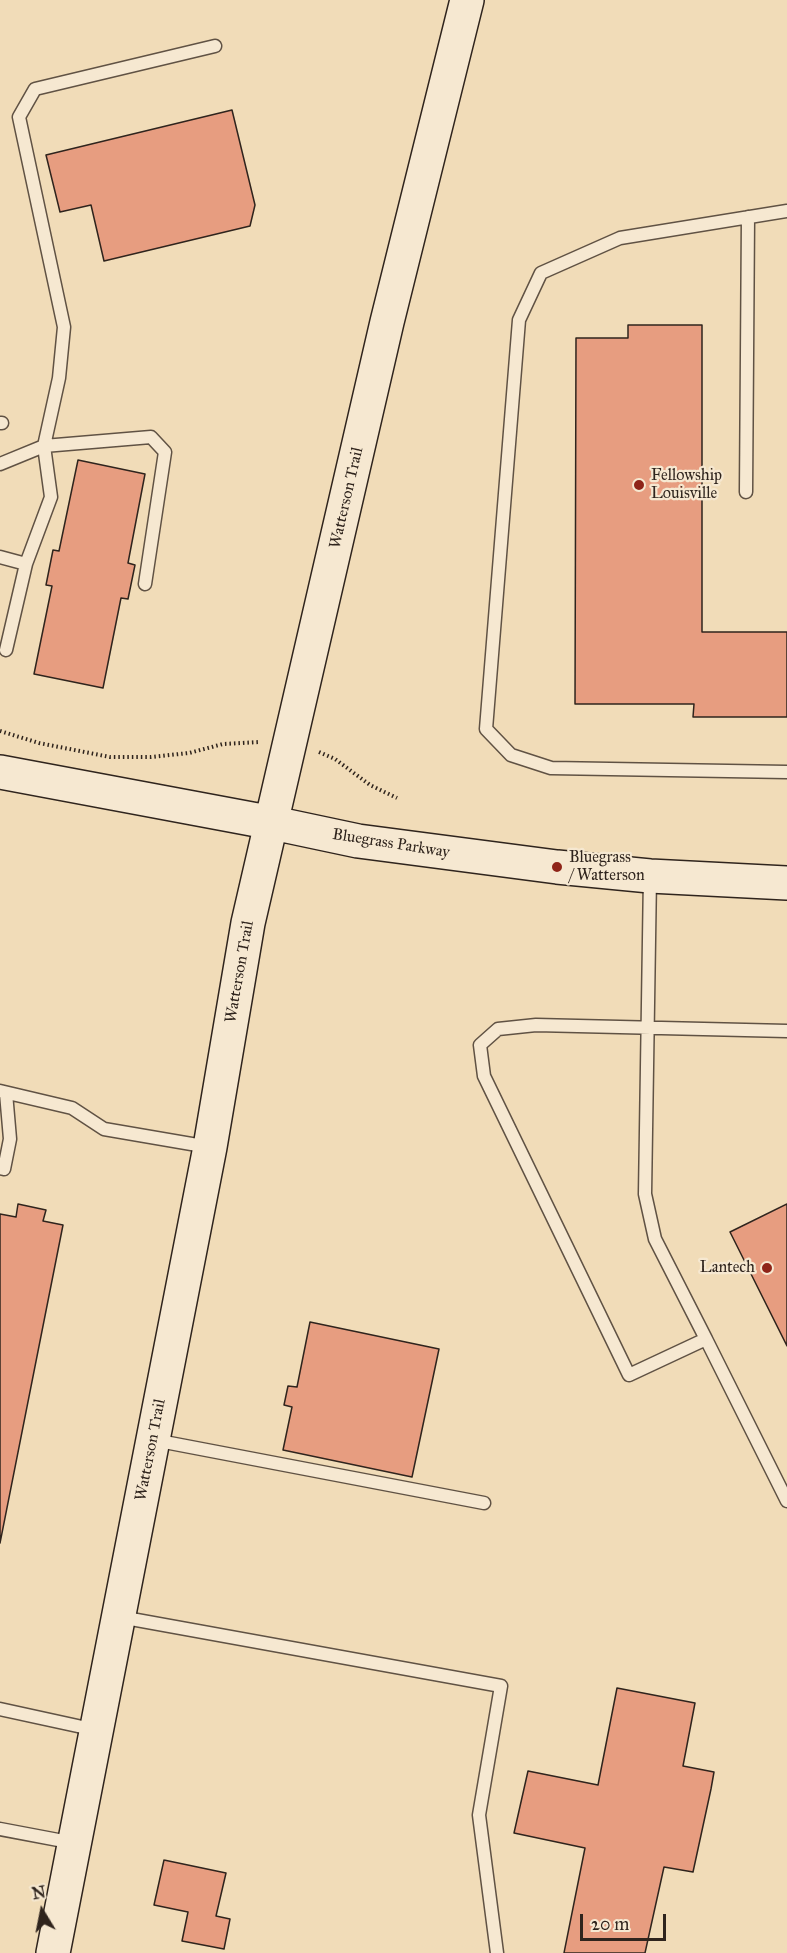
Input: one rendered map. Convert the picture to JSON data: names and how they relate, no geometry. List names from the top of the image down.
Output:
{
  "streets": {
    "main road": ["Watterson Trail", "Bluegrass Parkway"]
  },
  "crossings": [
    ["Watterson Trail", "Bluegrass Parkway"]
  ],
  "places": ["Fellowship Louisville", "Bluegrass / Watterson", "Lantech"],
  "scale_bar": "20 m",
  "north": "top"
}
